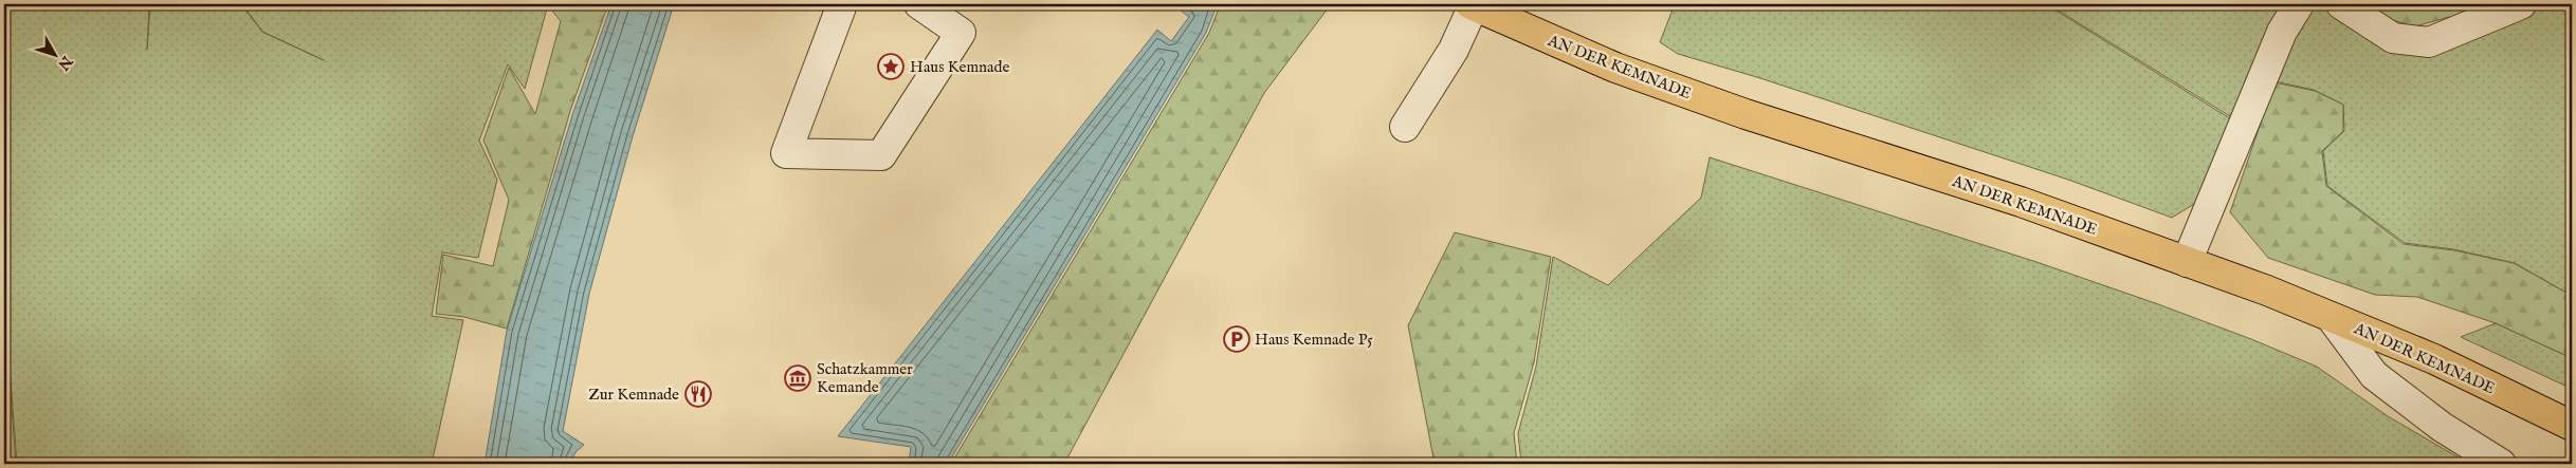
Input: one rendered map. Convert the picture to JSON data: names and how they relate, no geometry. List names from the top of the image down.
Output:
{
  "streets": {
    "main road": ["AN DER KEMNADE"]
  },
  "places": {
    "place": ["Haus Kemnade"],
    "parking": ["Haus Kemnade P5"],
    "museum": ["Schatzkammer Kemande"],
    "restaurant": ["Zur Kemnade"]
  },
  "north": "bottom right"
}
